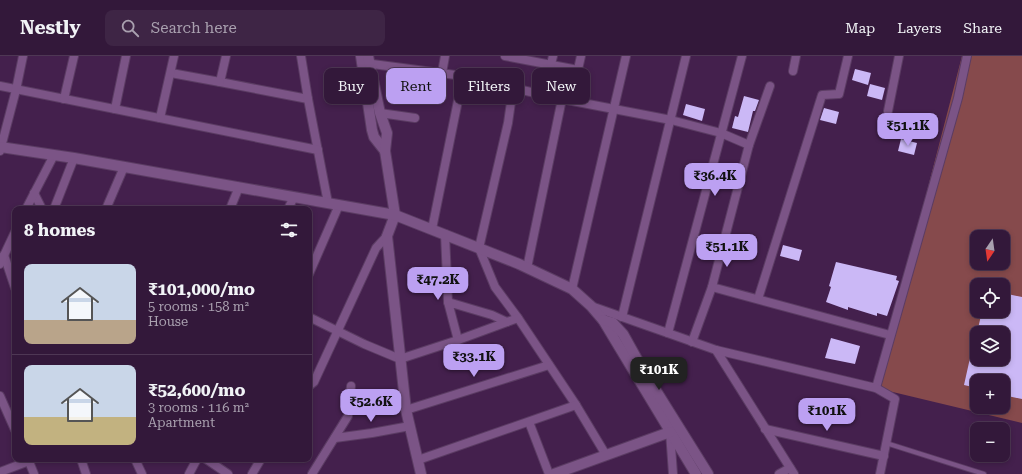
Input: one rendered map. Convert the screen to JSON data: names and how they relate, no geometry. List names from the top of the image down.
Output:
{
  "north": "bottom",
  "page": {
    "header": "Nestly",
    "search": "Search here",
    "nav": ["Map", "Layers", "Share"],
    "chip": [
      "Buy",
      "Rent",
      "Filters",
      "New"
    ],
    "price": [
      "₹51.1K",
      "₹36.4K",
      "₹51.1K",
      "₹47.2K",
      "₹33.1K",
      "₹101K",
      "₹52.6K",
      "₹101K"
    ],
    "heading": "8 homes",
    "map_buttons": ["+", "−"],
    "list": [
      {
        "name": "₹101,000/mo",
        "note": "5 rooms · 158 m² · House"
      },
      {
        "name": "₹52,600/mo",
        "note": "3 rooms · 116 m² · Apartment"
      }
    ]
  }
}
